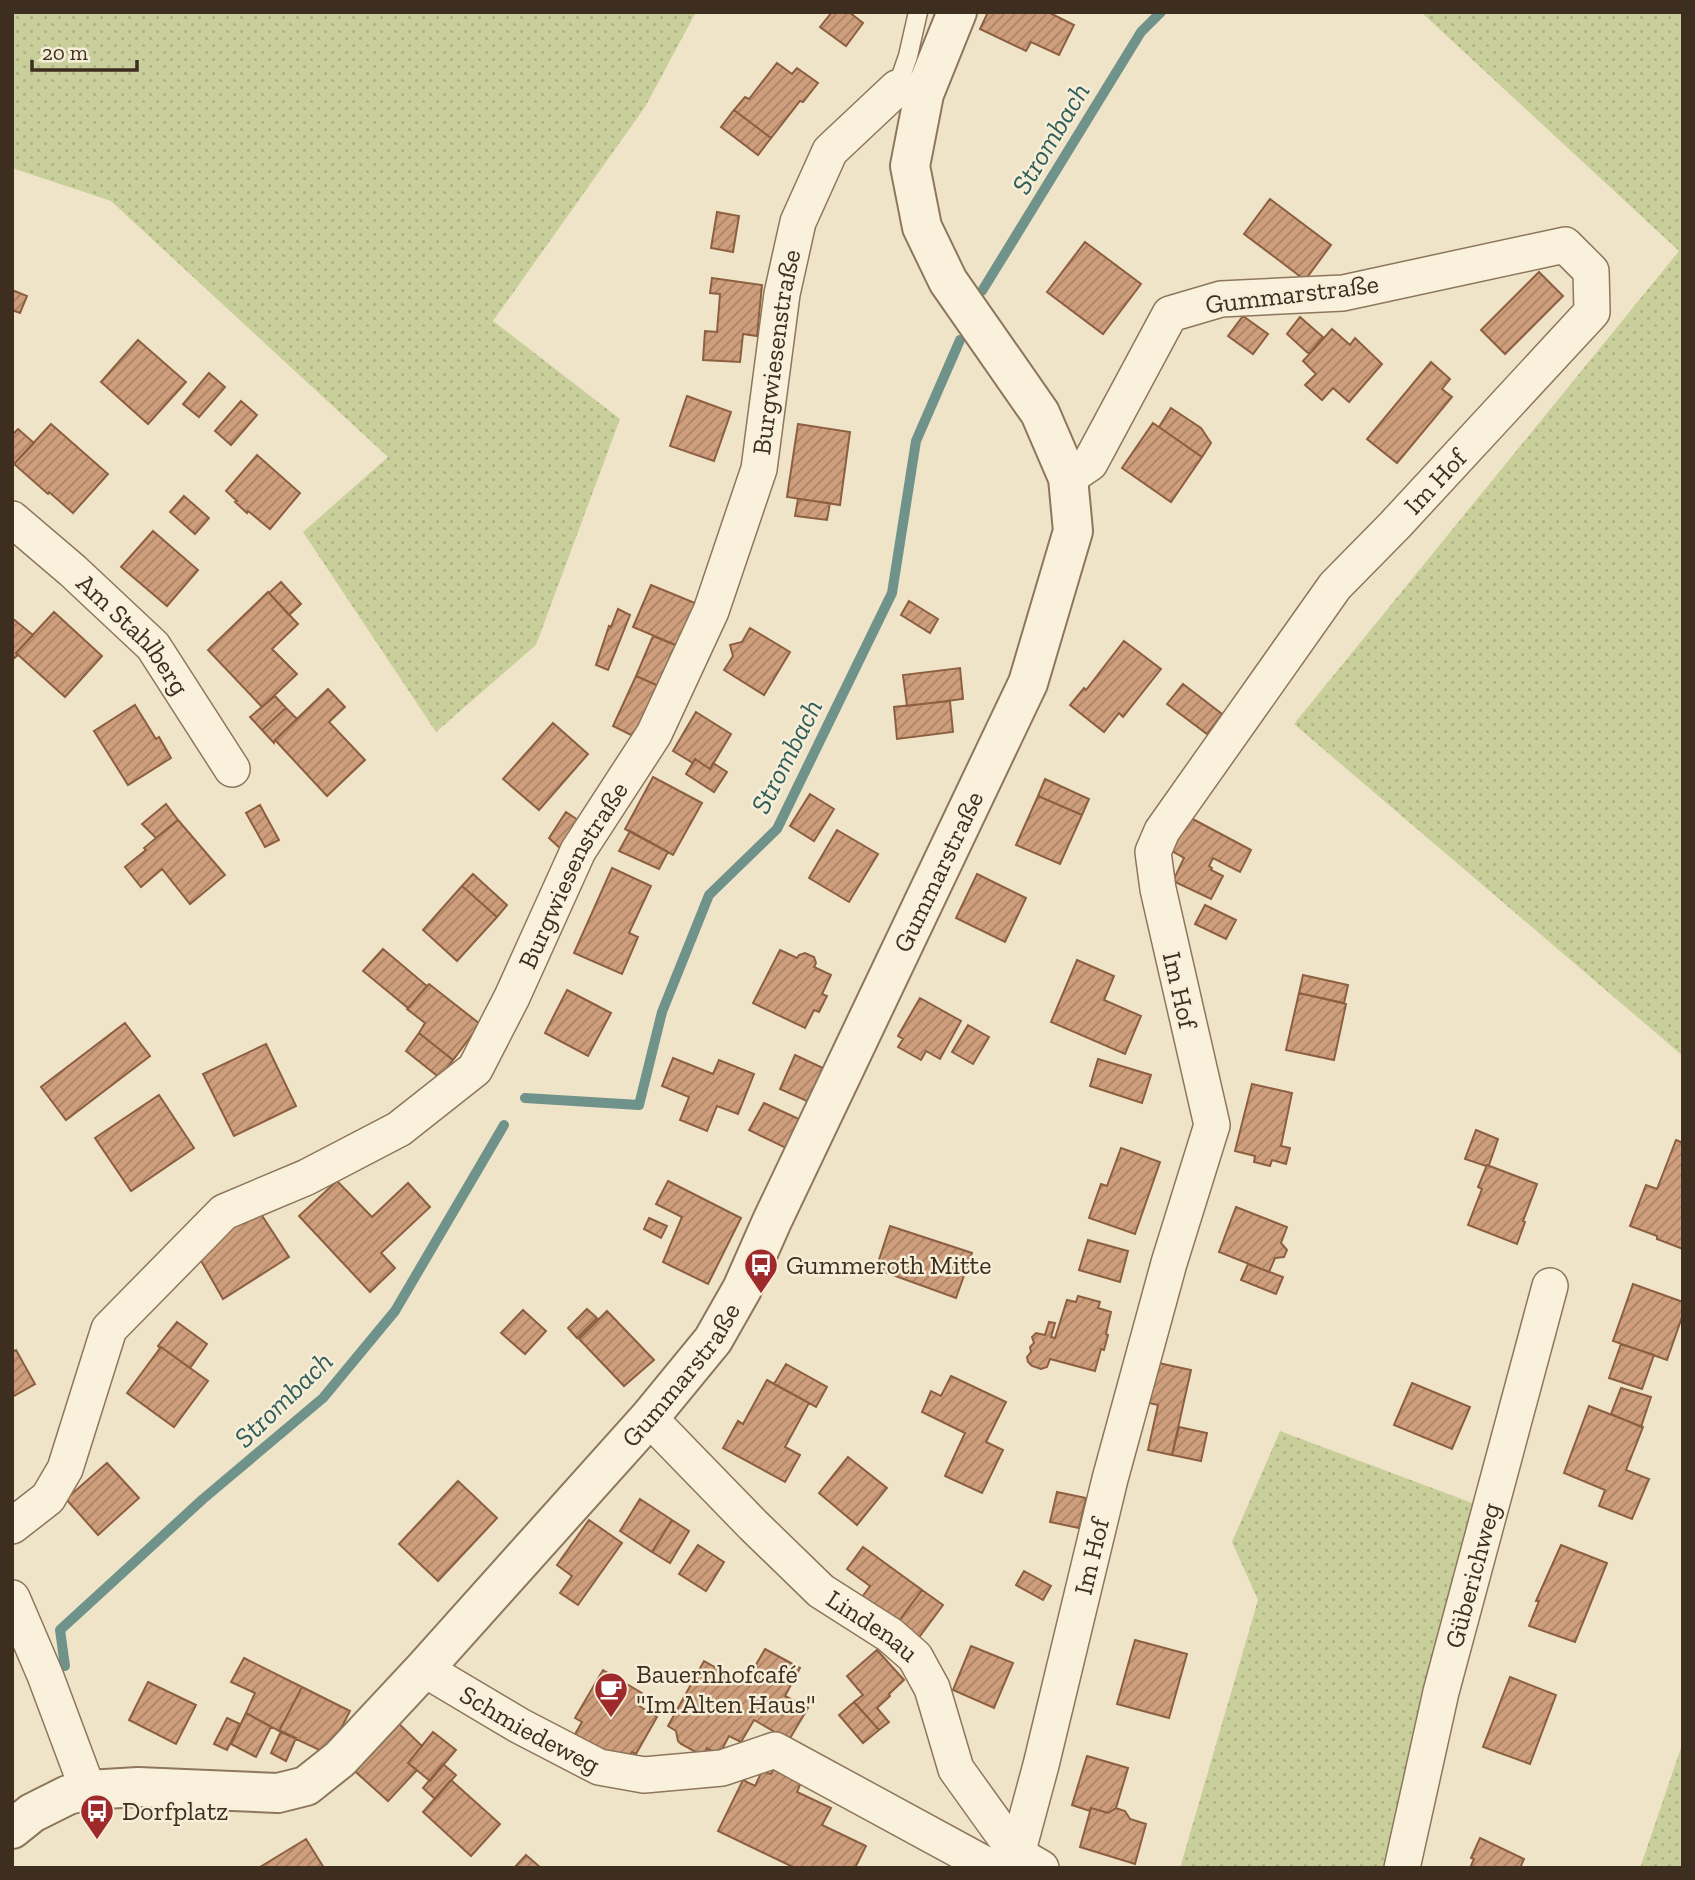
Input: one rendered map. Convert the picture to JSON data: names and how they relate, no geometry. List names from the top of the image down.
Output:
{
  "streets": {
    "street": [
      "Gummarstraße",
      "Burgwiesenstraße",
      "Im Hof",
      "Am Stahlberg",
      "Güberichweg",
      "Lindenau",
      "Schmiedeweg"
    ]
  },
  "crossings": [
    ["Gummarstraße", "Burgwiesenstraße"],
    ["Gummarstraße", "Im Hof"],
    ["Gummarstraße", "Lindenau"],
    ["Gummarstraße", "Schmiedeweg"],
    ["Im Hof", "Lindenau"],
    ["Im Hof", "Schmiedeweg"],
    ["Lindenau", "Schmiedeweg"]
  ],
  "water": ["Strombach"],
  "places": {
    "bus stop": ["Gummeroth Mitte", "Dorfplatz"],
    "cafe": ["Bauernhofcafé \"Im Alten Haus\""]
  },
  "scale_bar": "20 m"
}
